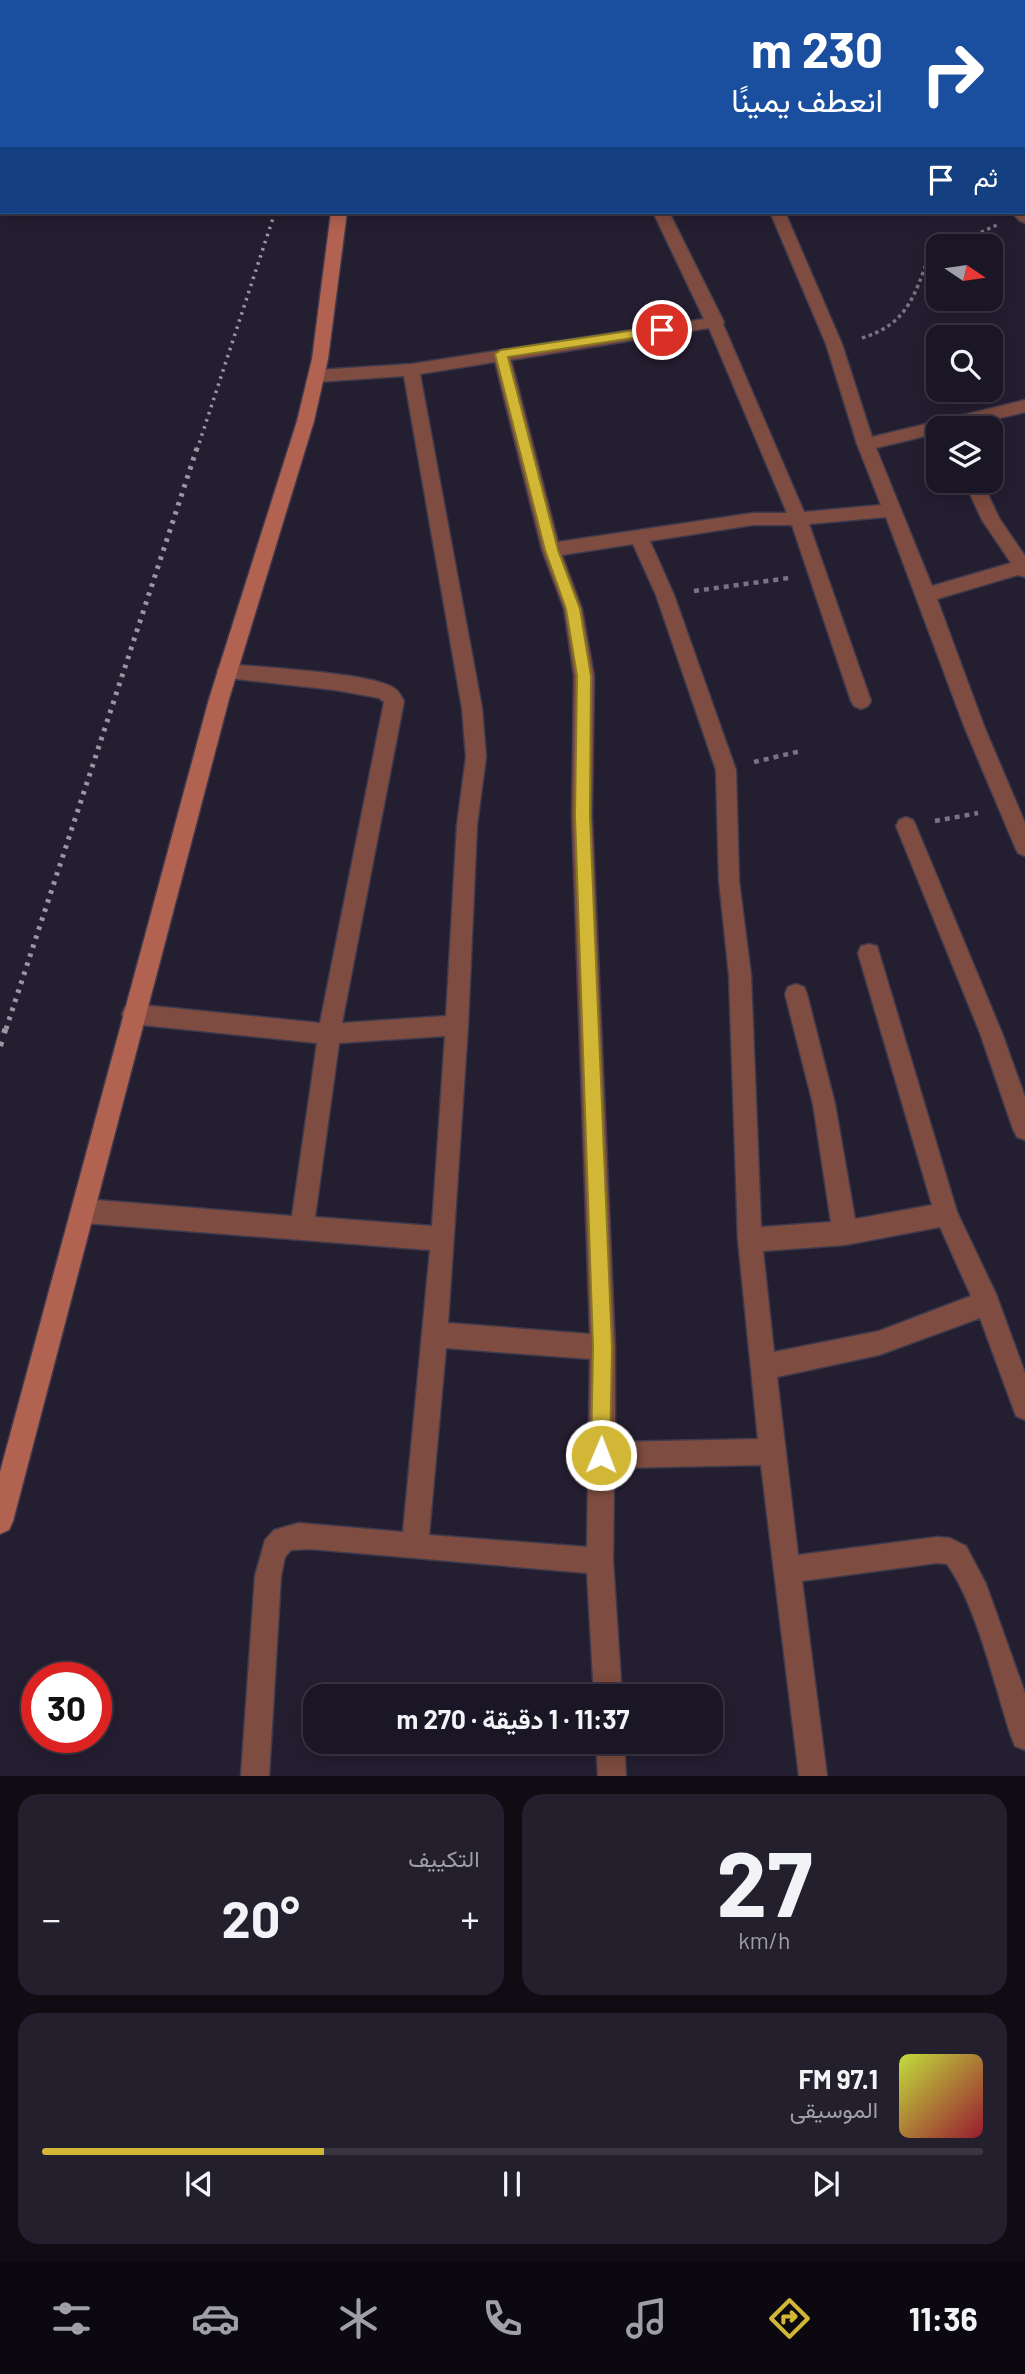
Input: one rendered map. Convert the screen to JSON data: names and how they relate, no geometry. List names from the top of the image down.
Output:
{
  "north": "right",
  "page": {
    "turn": ["230 m", "انعطف يمينًا"],
    "then": "ثم",
    "limit": "30",
    "trip": "11:37 · 1 دقيقة · 270 m",
    "tile": [
      ["27", "km/h"],
      "التكييف"
    ],
    "heat": ["−", "20°", "+"],
    "song": ["97.1 FM", "الموسيقى"],
    "tabs": "11:36"
  }
}
